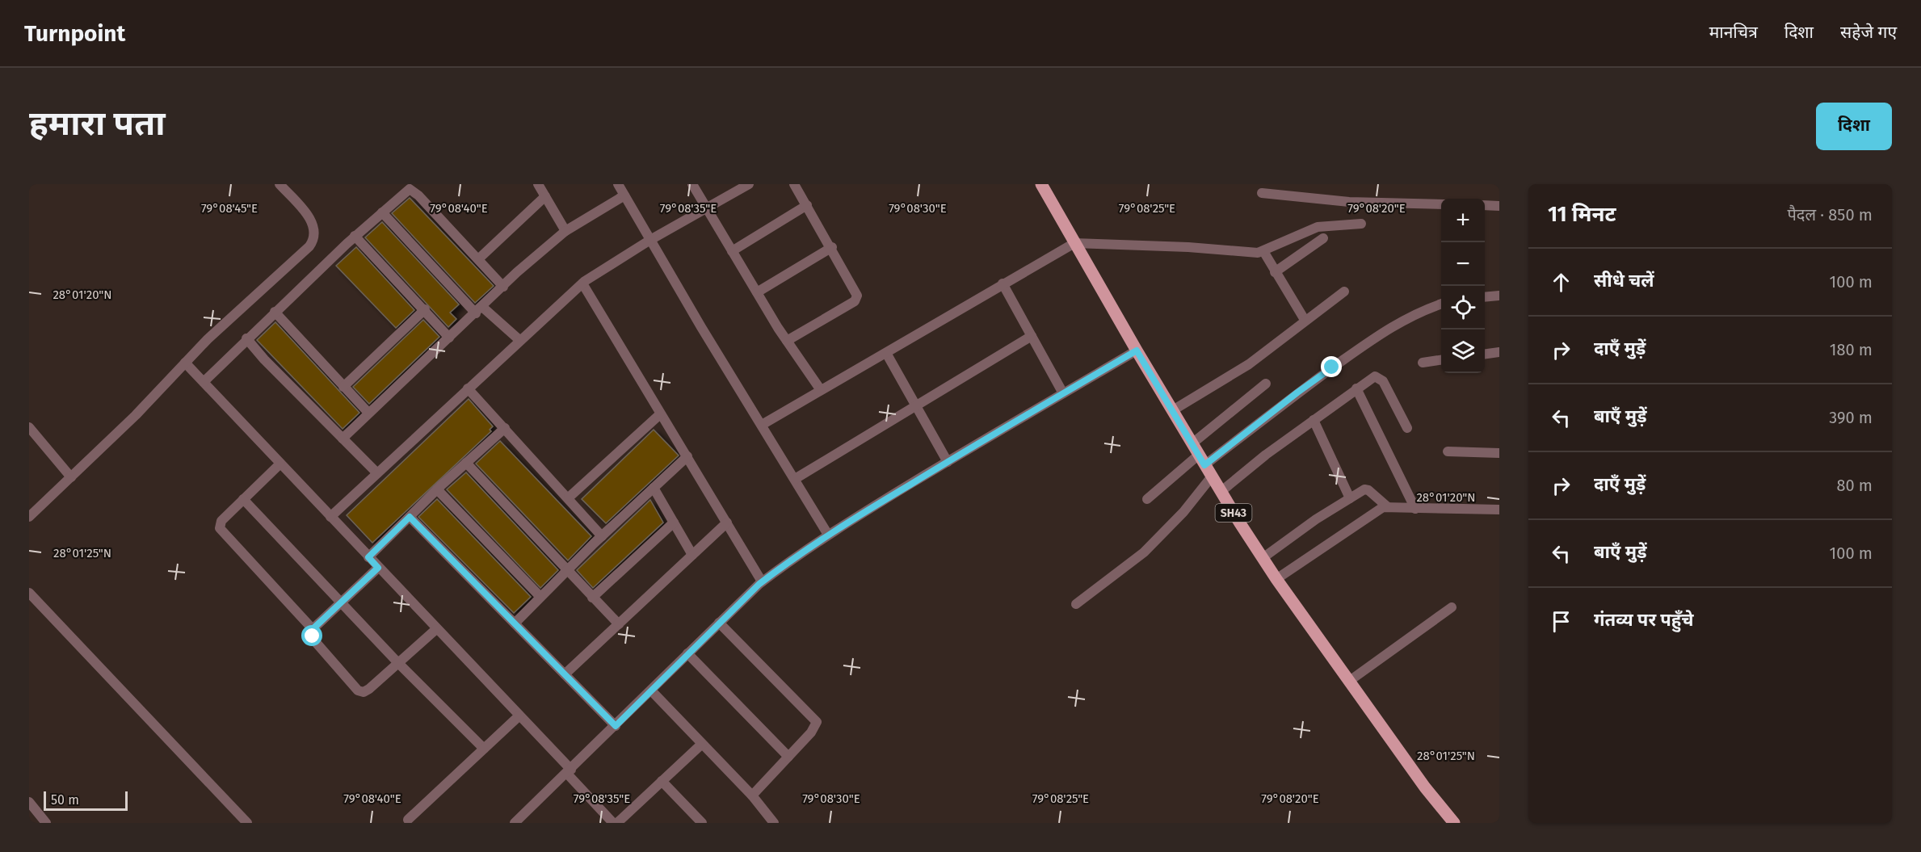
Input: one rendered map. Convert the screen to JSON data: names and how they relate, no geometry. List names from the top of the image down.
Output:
{
  "streets": {
    "main road": ["SH43"]
  },
  "scale_bar": "50 m",
  "page": {
    "header": "Turnpoint",
    "nav": ["मानचित्र", "दिशा", "सहेजे गए"],
    "buttons": "दिशा",
    "title": "हमारा पता",
    "heading": ["11 मिनट", "पैदल · 850 m"],
    "map_buttons": ["+", "−"],
    "list": [
      ["सीधे चलें", "100 m"],
      ["दाएँ मुड़ें", "180 m"],
      ["बाएँ मुड़ें", "390 m"],
      ["दाएँ मुड़ें", "80 m"],
      ["बाएँ मुड़ें", "100 m"],
      "गंतव्य पर पहुँचे"
    ],
    "scale": "50 m"
  },
  "coordinates": [
    "79°08'45\"E",
    "79°08'40\"E",
    "79°08'35\"E",
    "79°08'30\"E",
    "79°08'25\"E",
    "79°08'20\"E",
    "28°01'20\"N",
    "28°01'25\"N"
  ]
}
